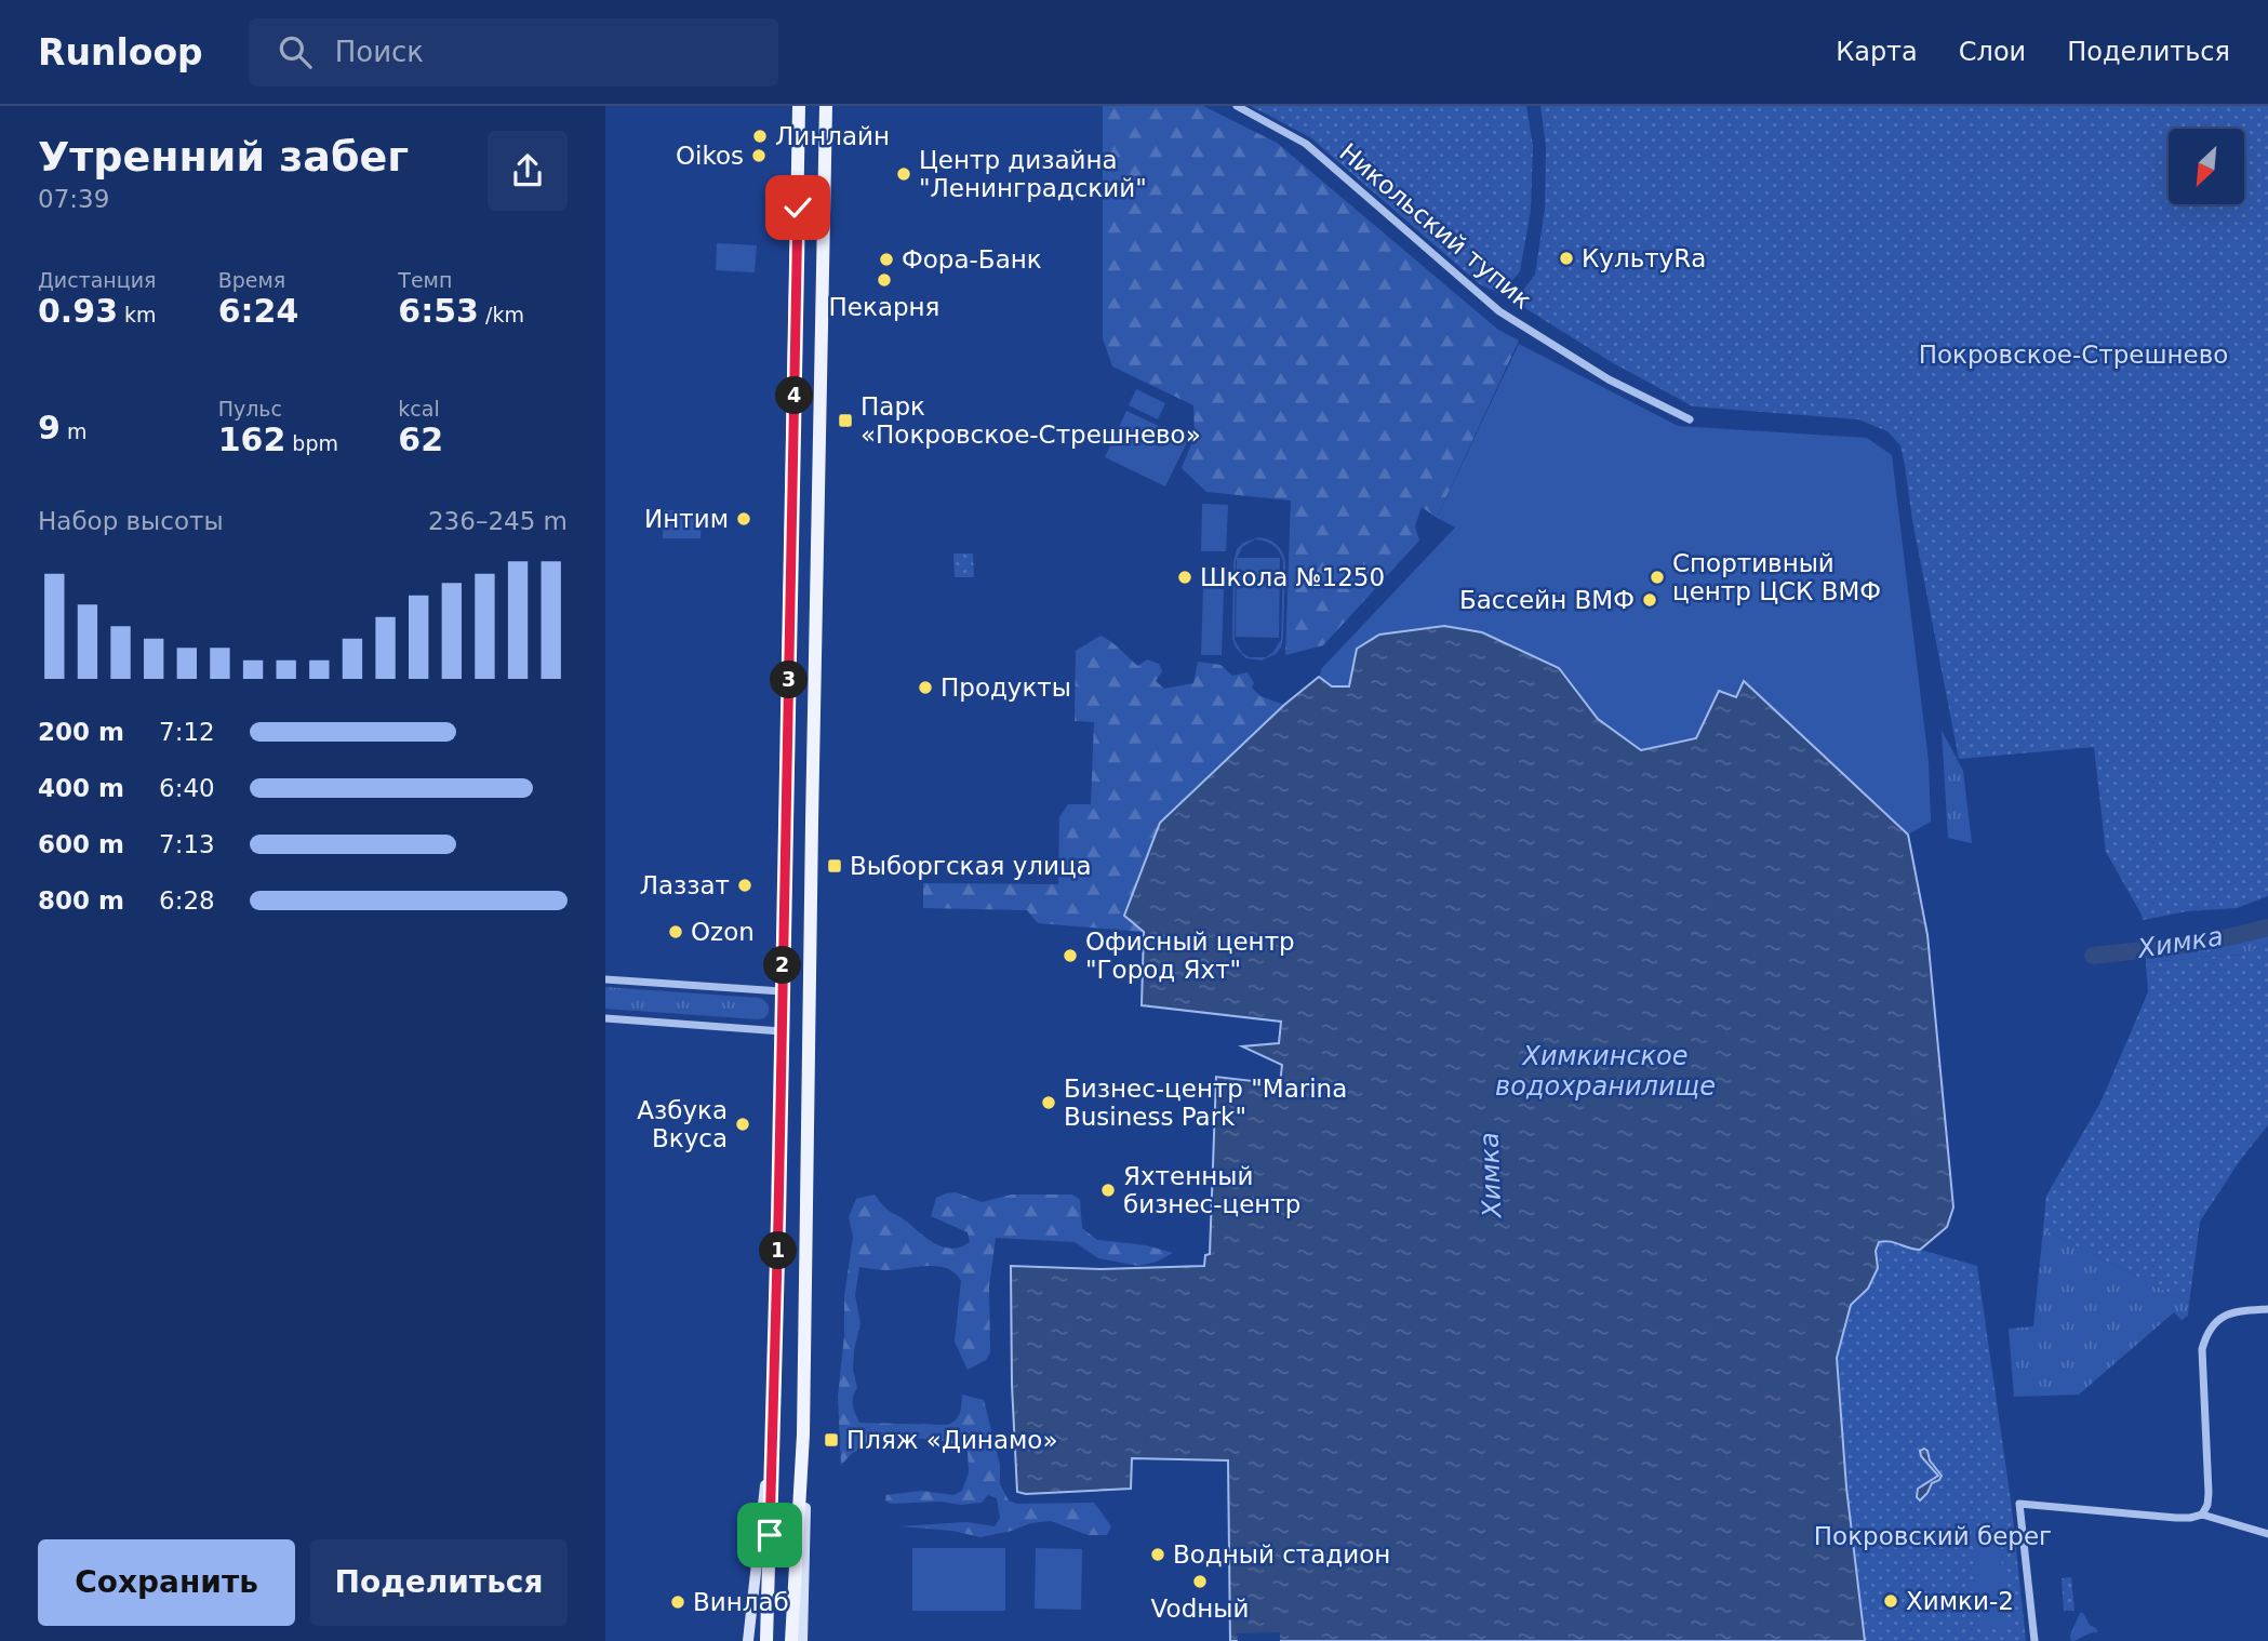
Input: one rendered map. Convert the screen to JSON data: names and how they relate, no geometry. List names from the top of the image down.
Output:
{
  "streets": {
    "street": ["Никольский тупик"]
  },
  "water": ["Химка", "Химкинское водохранилище"],
  "parks": ["Покровское-Стрешнево", "Покровский берег"],
  "places": {
    "other": [
      "Линлайн",
      "Oikos",
      "Центр дизайна \"Ленинградский\"",
      "КультуRа",
      "Фора-Банк",
      "Пекарня",
      "Интим",
      "Школа №1250",
      "Спортивный центр ЦСК ВМФ",
      "Бассейн ВМФ",
      "Продукты",
      "Лаззат",
      "Ozon",
      "Офисный центр \"Город Яхт\"",
      "Бизнес-центр \"Marina Business Park\"",
      "Азбука Вкуса",
      "Яхтенный бизнес-центр",
      "Водный стадион",
      "Vodный",
      "Химки-2",
      "Винлаб"
    ],
    "transit": ["Парк «Покровское-Стрешнево»", "Выборгская улица", "Пляж «Динамо»"]
  },
  "north": "bottom left",
  "page": {
    "header": "Runloop",
    "search": "Поиск",
    "nav": ["Карта", "Слои", "Поделиться"],
    "heading": ["Утренний забег", "07:39"],
    "stats": [
      ["Дистанция", "0.93 km"],
      ["Время", "6:24"],
      ["Темп", "6:53 /km"],
      ["9 m"],
      ["Пульс", "162 bpm"],
      ["kcal", "62"]
    ],
    "pins": [
      "4",
      "3",
      "2",
      "1"
    ],
    "chart": ["Набор высоты", "236–245 m"],
    "list": [
      {
        "name": "200 m",
        "note": "7:12"
      },
      {
        "name": "400 m",
        "note": "6:40"
      },
      {
        "name": "600 m",
        "note": "7:13"
      },
      {
        "name": "800 m",
        "note": "6:28"
      }
    ],
    "buttons": ["Сохранить", "Поделиться"]
  }
}
